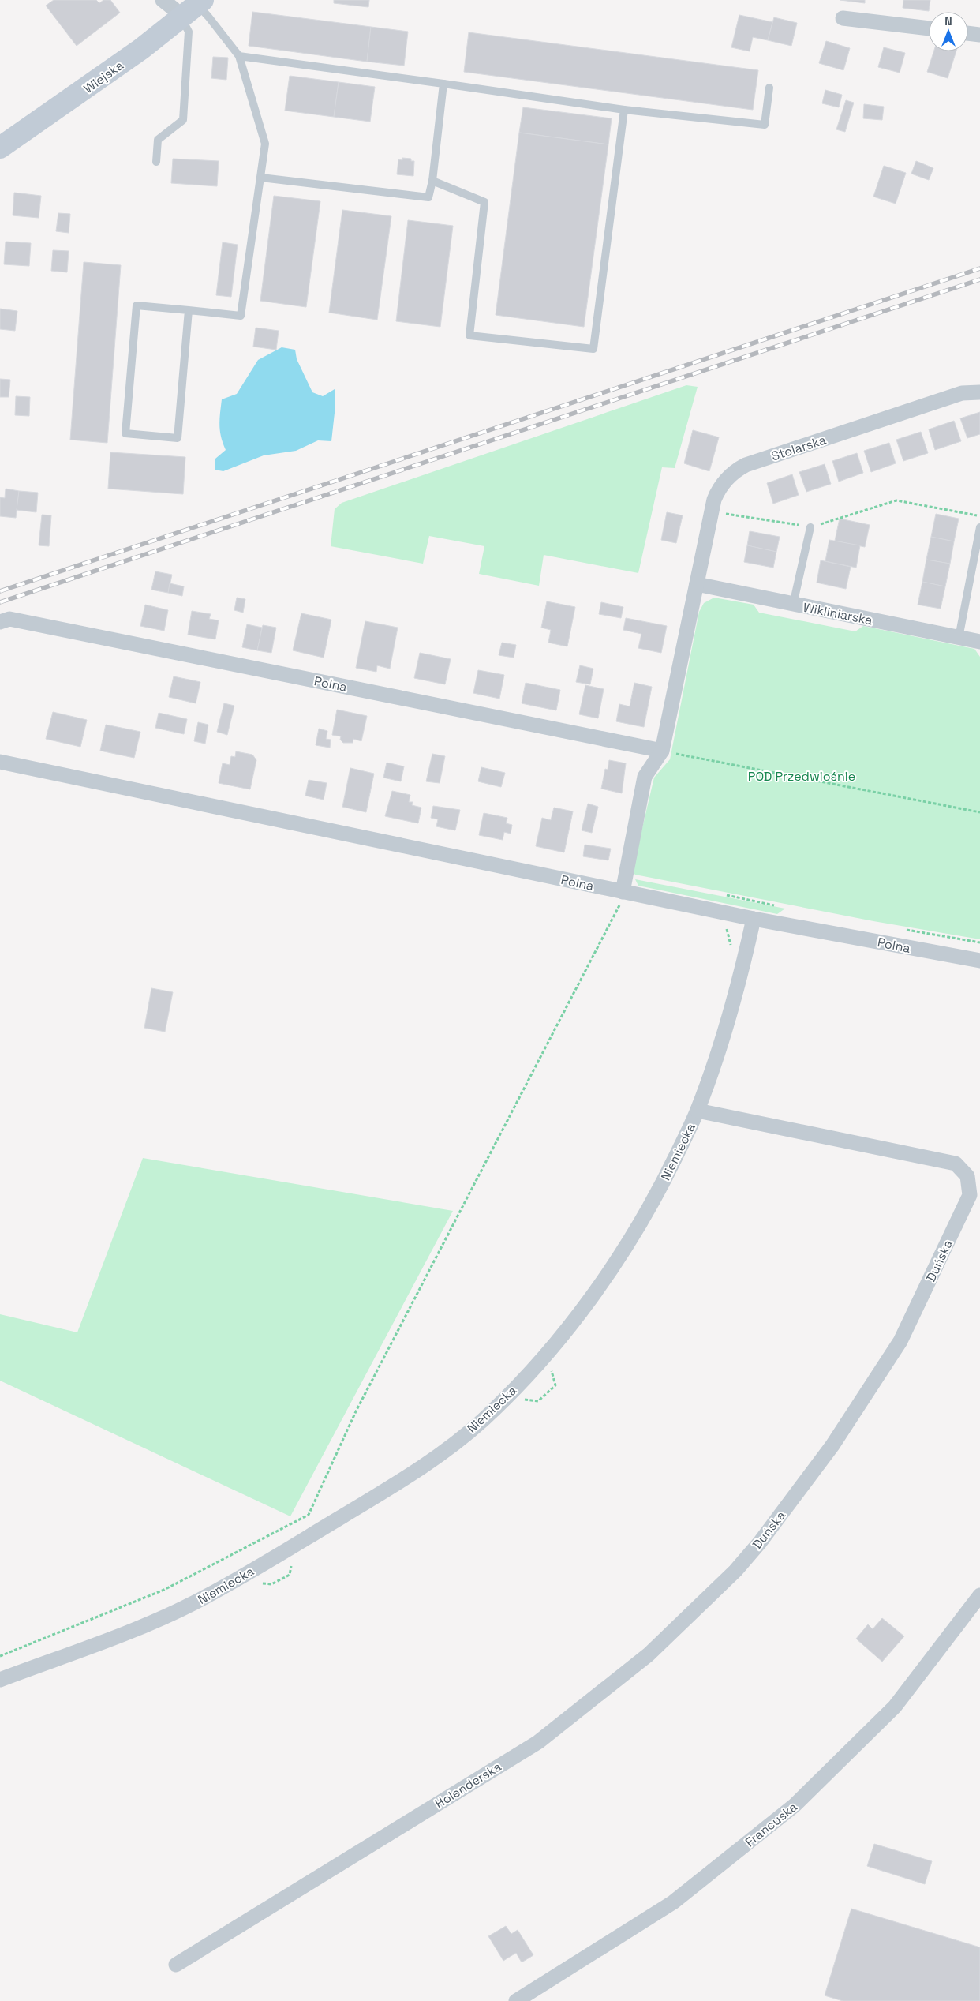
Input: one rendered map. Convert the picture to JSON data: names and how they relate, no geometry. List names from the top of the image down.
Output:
{
  "streets": {
    "street": [
      "Wiejska",
      "Stolarska",
      "Wikliniarska",
      "Polna",
      "Niemiecka",
      "Duńska",
      "Holenderska",
      "Francuska"
    ]
  },
  "crossings": [
    ["Stolarska", "Wikliniarska"],
    ["Polna", "Niemiecka"],
    ["Niemiecka", "Duńska"],
    ["Duńska", "Holenderska"]
  ],
  "parks": ["POD Przedwiośnie"],
  "north": "top"
}
